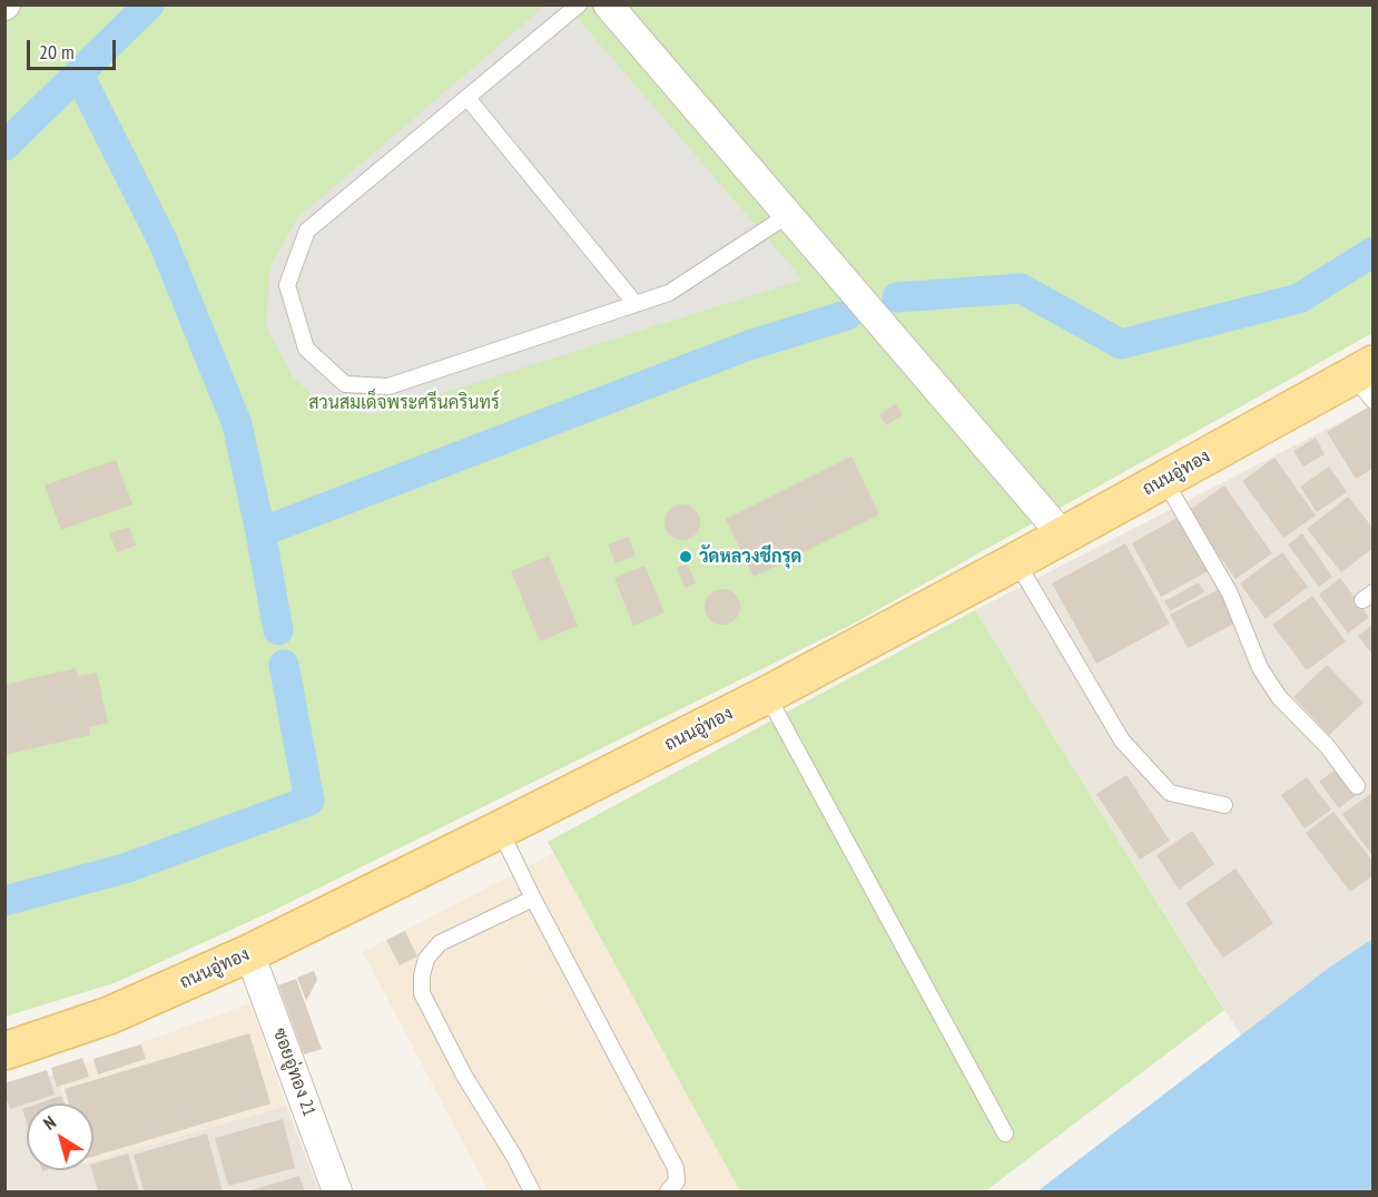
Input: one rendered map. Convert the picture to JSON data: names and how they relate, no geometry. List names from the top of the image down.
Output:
{
  "streets": {
    "main road": ["ถนนอู่ทอง"],
    "street": ["ซอยอู่ทอง 21"]
  },
  "crossings": [
    ["ถนนอู่ทอง", "ซอยอู่ทอง 21"]
  ],
  "parks": ["สวนสมเด็จพระศรีนครินทร์"],
  "places": ["วัดหลวงชีกรุด"],
  "scale_bar": "20 m",
  "north": "top left"
}
